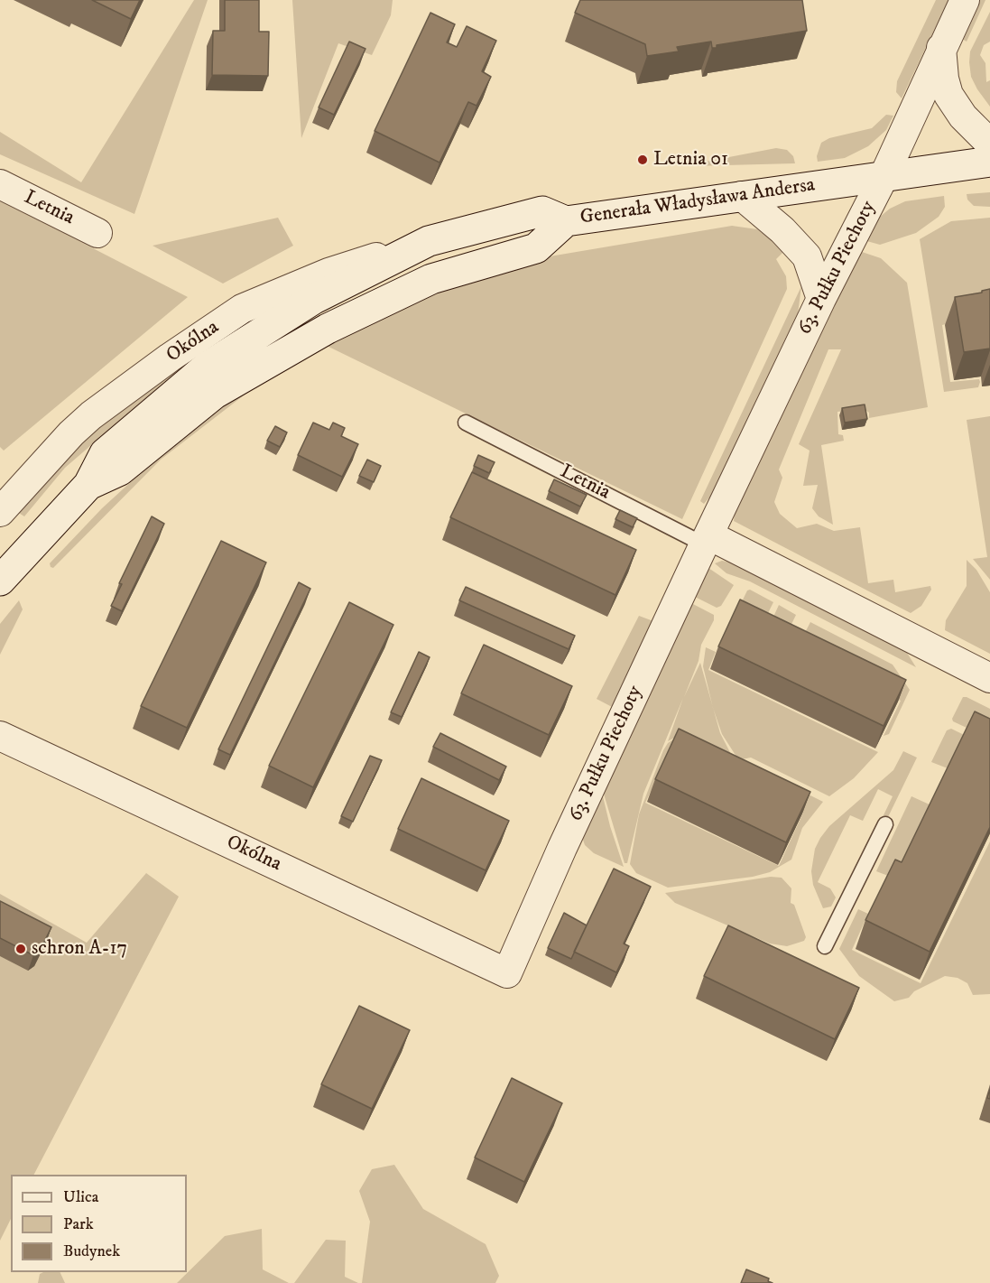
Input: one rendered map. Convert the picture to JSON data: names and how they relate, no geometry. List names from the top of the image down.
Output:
{
  "streets": {
    "main road": ["Generała Władysława Andersa"],
    "street": ["Letnia", "63. Pułku Piechoty", "Okólna"]
  },
  "crossings": [
    ["Generała Władysława Andersa", "63. Pułku Piechoty"],
    ["Letnia", "63. Pułku Piechoty"],
    ["63. Pułku Piechoty", "Okólna"]
  ],
  "places": ["Letnia 01", "schron A-17"],
  "legend": ["Ulica", "Park", "Budynek"]
}
